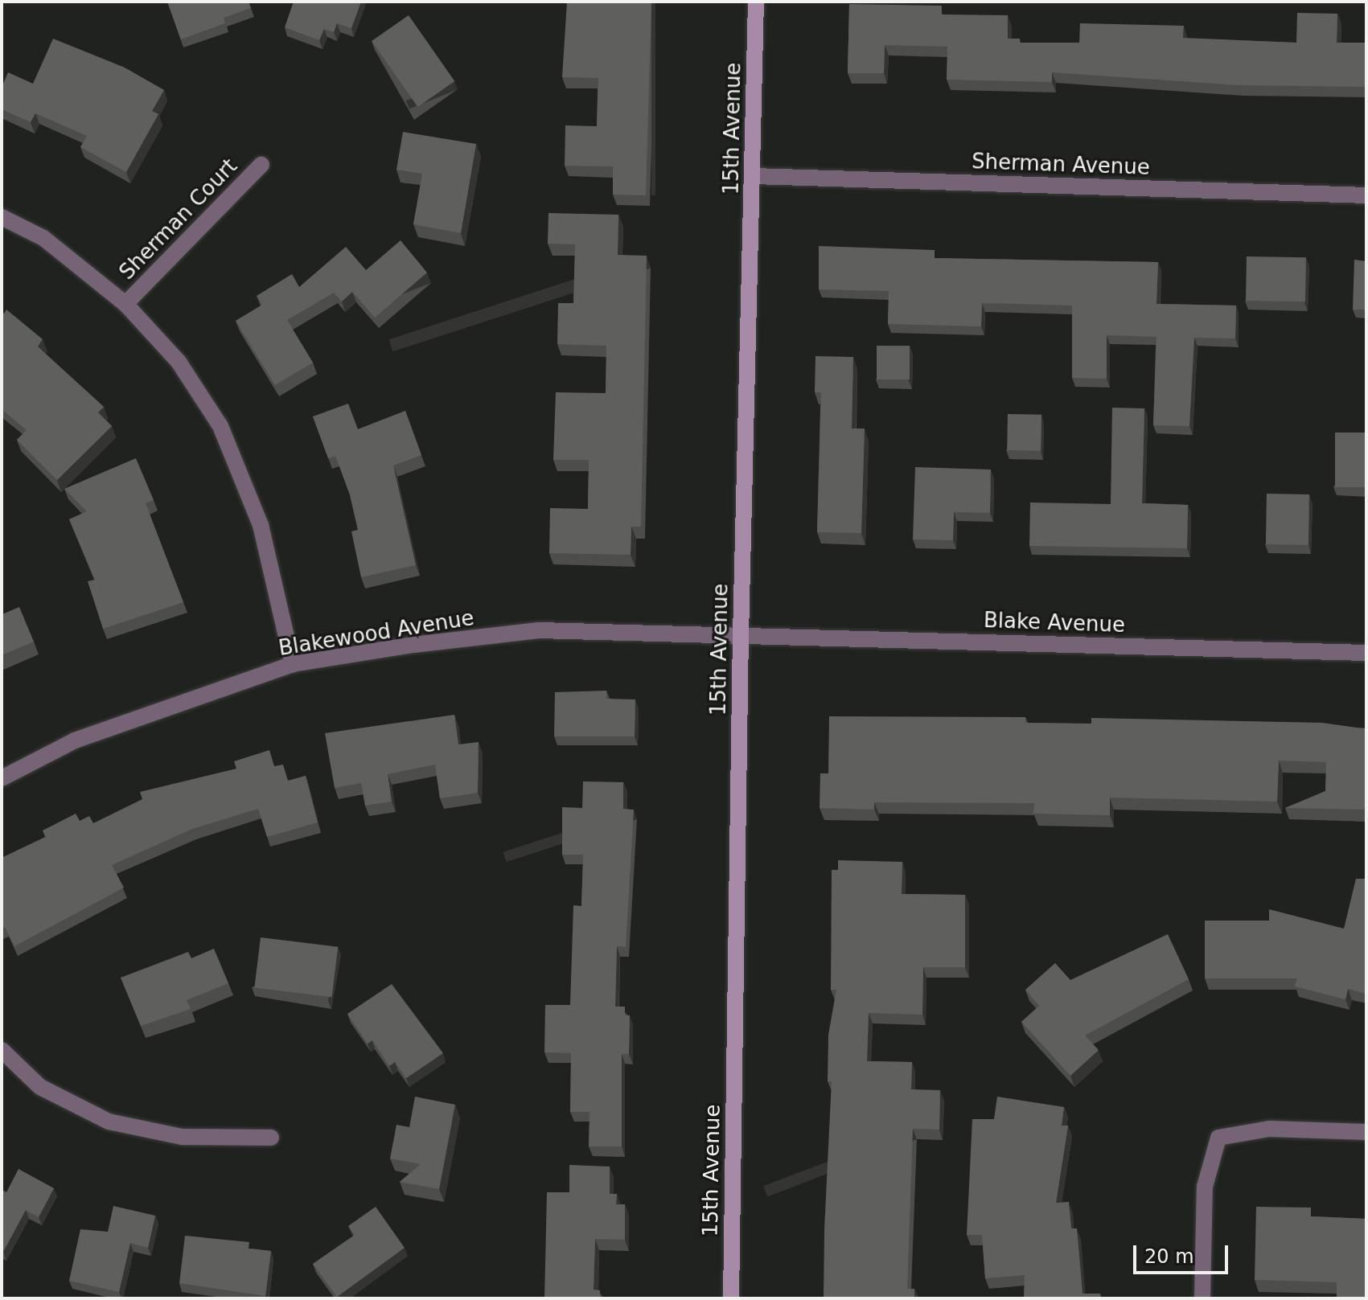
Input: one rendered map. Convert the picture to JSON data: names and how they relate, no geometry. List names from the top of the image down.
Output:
{
  "streets": {
    "street": [
      "15th Avenue",
      "Sherman Avenue",
      "Sherman Court",
      "Blake Avenue",
      "Blakewood Avenue"
    ]
  },
  "crossings": [
    ["15th Avenue", "Sherman Avenue"],
    ["15th Avenue", "Blake Avenue"],
    ["15th Avenue", "Blakewood Avenue"],
    ["Blake Avenue", "Blakewood Avenue"]
  ],
  "scale_bar": "20 m"
}
